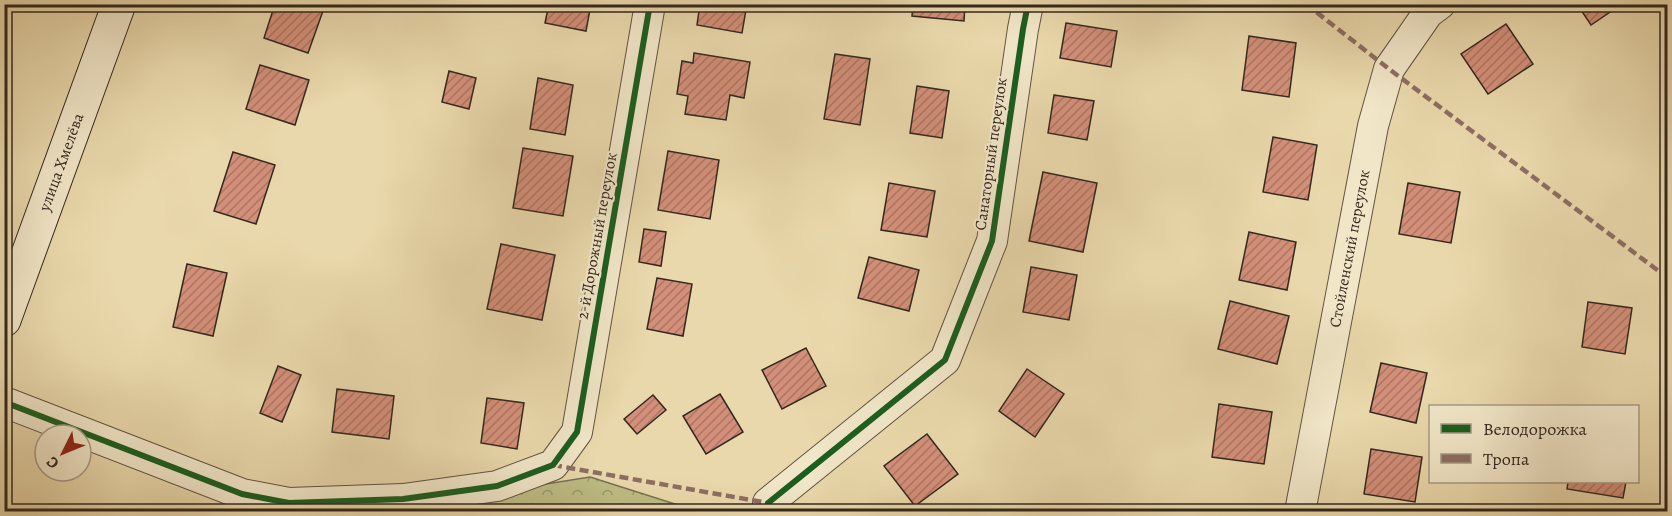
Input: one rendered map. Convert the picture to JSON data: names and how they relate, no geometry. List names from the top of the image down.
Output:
{
  "streets": {
    "main road": ["улица Хмелёва"],
    "street": ["Санаторный переулок", "2-й Дорожный переулок", "Стойленский переулок"]
  },
  "legend": ["Велодорожка", "Тропа"],
  "north": "bottom left"
}
